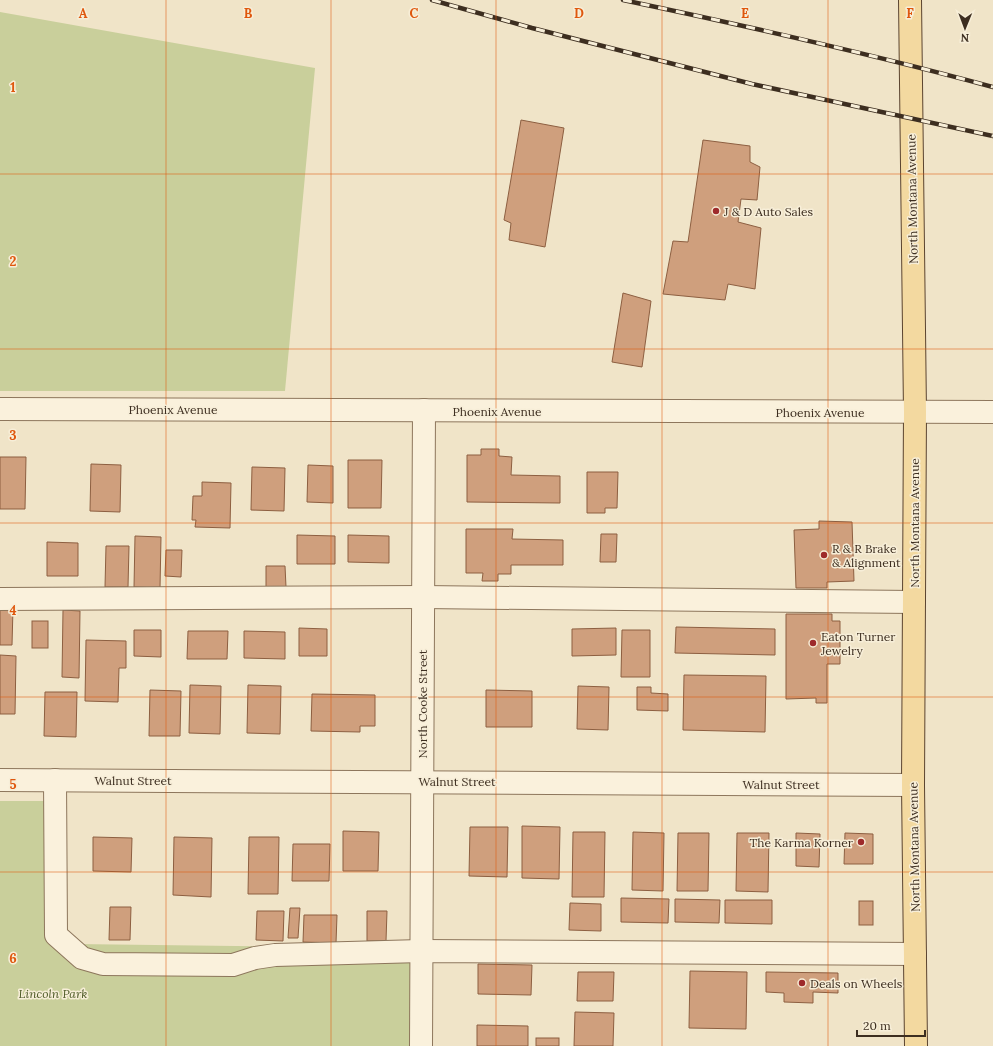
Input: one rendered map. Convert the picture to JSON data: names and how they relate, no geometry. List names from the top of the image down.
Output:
{
  "streets": {
    "main road": ["North Montana Avenue"],
    "street": ["Phoenix Avenue", "North Cooke Street", "Walnut Street"]
  },
  "crossings": [
    ["North Montana Avenue", "Phoenix Avenue"],
    ["North Montana Avenue", "Walnut Street"],
    ["Phoenix Avenue", "North Cooke Street"],
    ["North Cooke Street", "Walnut Street"]
  ],
  "parks": ["Lincoln Park"],
  "places": [
    "J & D Auto Sales",
    "R & R Brake & Alignment",
    "Eaton Turner Jewelry",
    "The Karma Korner",
    "Deals on Wheels"
  ],
  "scale_bar": "20 m",
  "north": "bottom",
  "grid": {
    "columns": [
      "A",
      "B",
      "C",
      "D",
      "E",
      "F"
    ],
    "rows": [
      "1",
      "2",
      "3",
      "4",
      "5",
      "6"
    ]
  }
}
